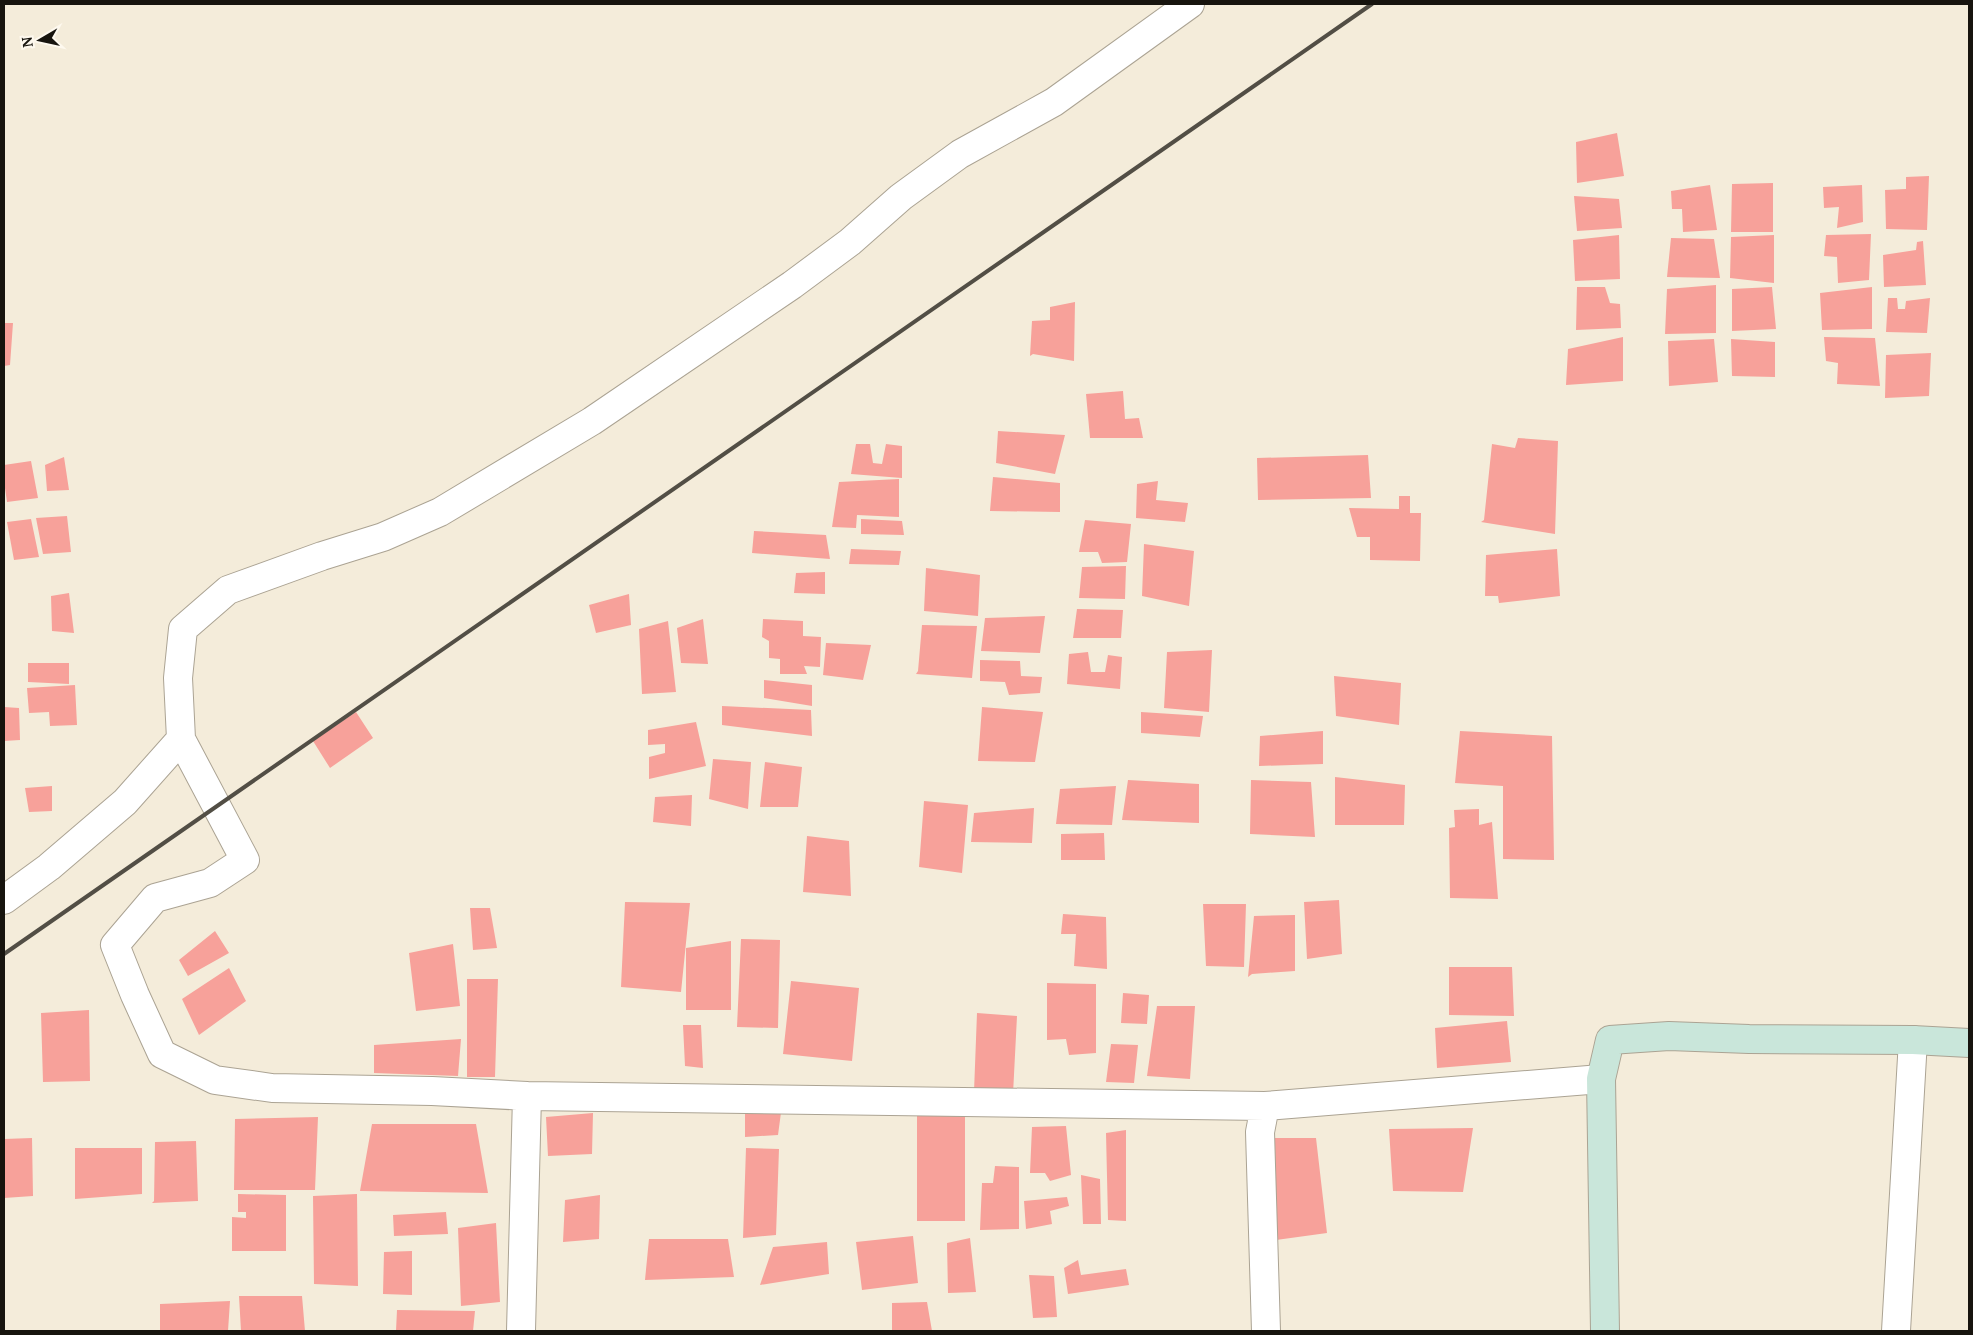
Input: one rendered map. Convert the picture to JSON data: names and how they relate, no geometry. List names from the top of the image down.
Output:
{
  "north": "left"
}
